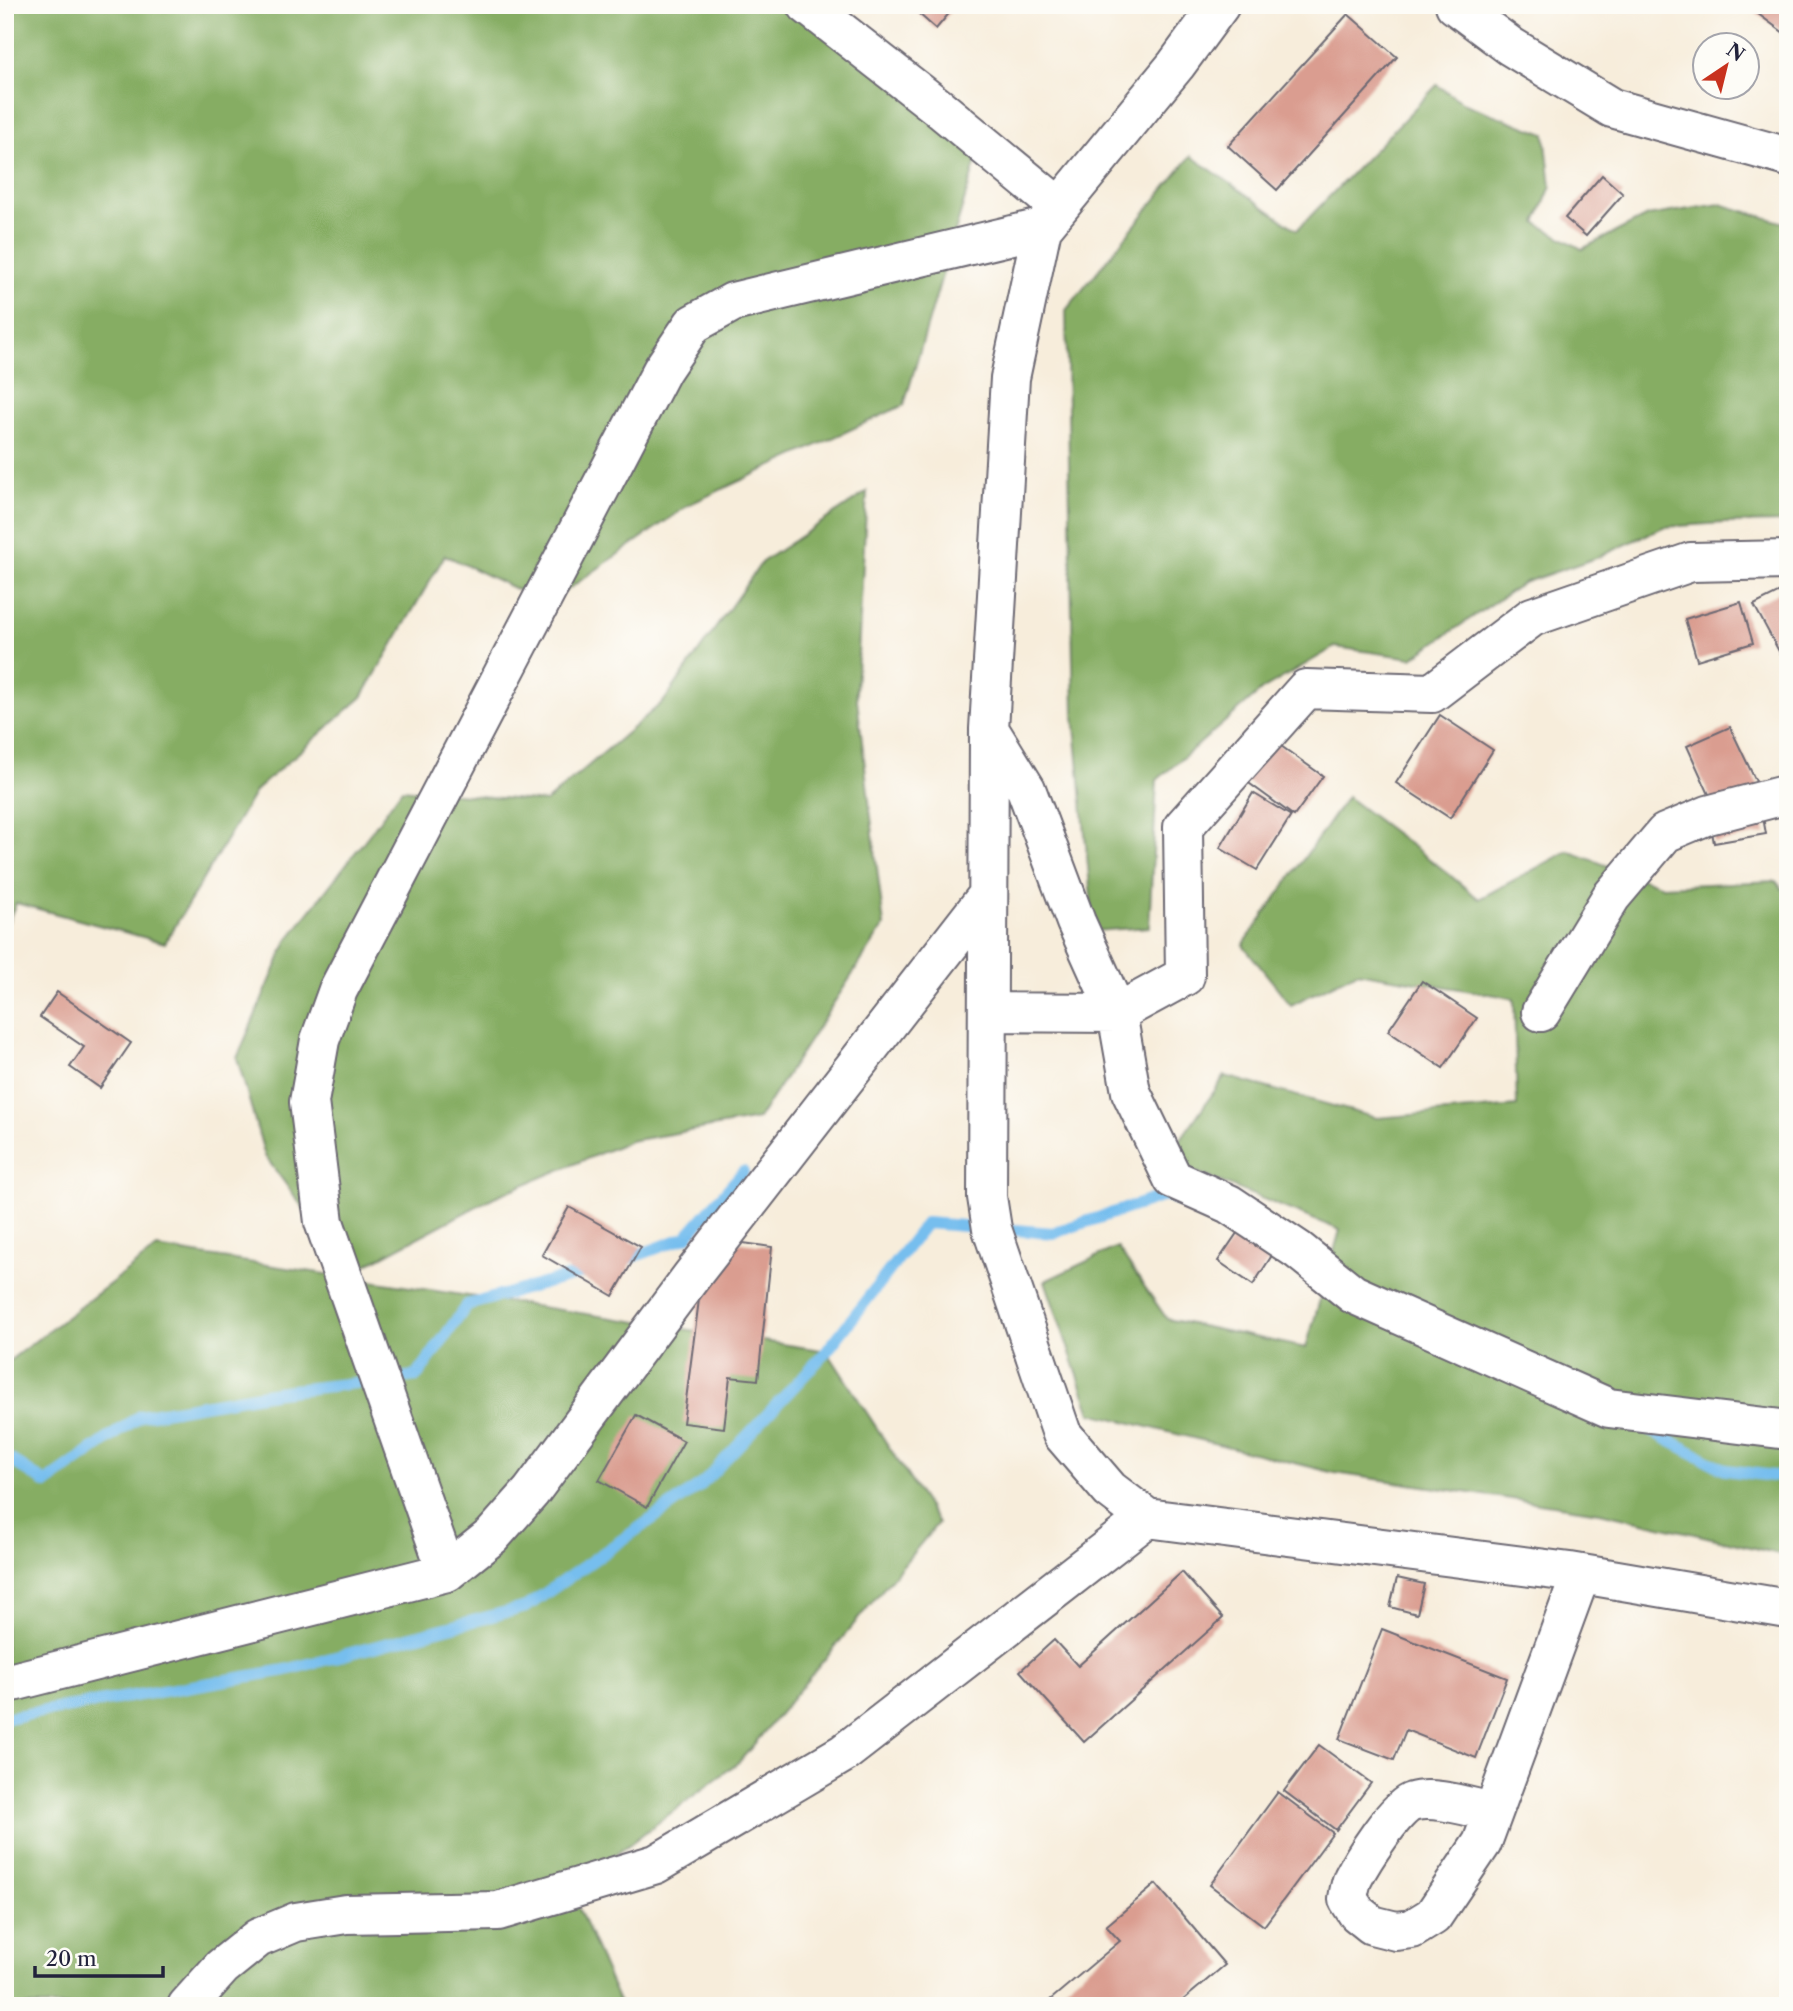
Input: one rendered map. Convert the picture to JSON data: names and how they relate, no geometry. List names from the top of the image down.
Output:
{
  "scale_bar": "20 m",
  "north": "top right"
}
